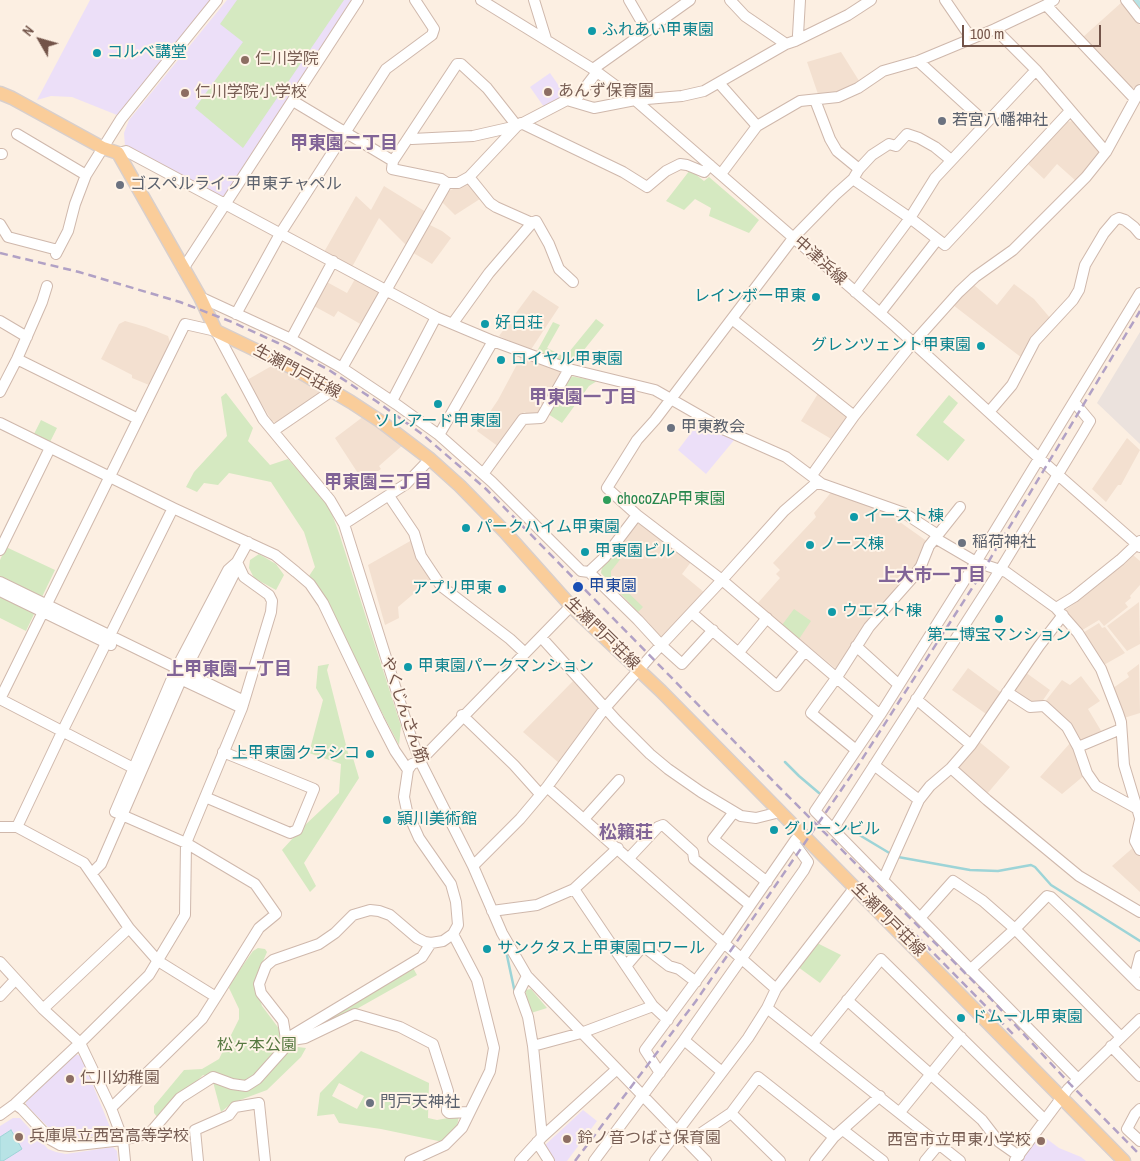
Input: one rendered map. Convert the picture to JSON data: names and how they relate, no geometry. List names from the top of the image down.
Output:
{
  "streets": {
    "main road": ["生瀬門戸荘線"],
    "street": ["中津浜線", "やくじんさん筋"]
  },
  "crossings": [
    ["生瀬門戸荘線", "やくじんさん筋"]
  ],
  "districts": [
    "甲東園二丁目",
    "甲東園一丁目",
    "甲東園三丁目",
    "上大市一丁目",
    "上甲東園一丁目",
    "松籟荘"
  ],
  "parks": ["松ヶ本公園"],
  "places": [
    "ふれあい甲東園",
    "コルベ講堂",
    "仁川学院",
    "あんず保育園",
    "仁川学院小学校",
    "若宮八幡神社",
    "ゴスペルライフ 甲東チャペル",
    "レインボー甲東",
    "好日荘",
    "グレンツェント甲東園",
    "ロイヤル甲東園",
    "ソレアード甲東園",
    "甲東教会",
    "chocoZAP甲東園",
    "イースト棟",
    "パークハイム甲東園",
    "稲荷神社",
    "ノース棟",
    "甲東園ビル",
    "甲東園",
    "アプリ甲東",
    "ウエスト棟",
    "第二博宝マンション",
    "甲東園パークマンション",
    "上甲東園クラシコ",
    "頴川美術館",
    "グリーンビル",
    "サンクタス上甲東園ロワール",
    "ドムール甲東園",
    "仁川幼稚園",
    "門戸天神社",
    "兵庫県立西宮高等学校",
    "鈴ノ音つばさ保育園",
    "西宮市立甲東小学校"
  ],
  "scale_bar": "100 m",
  "north": "top left"
}
